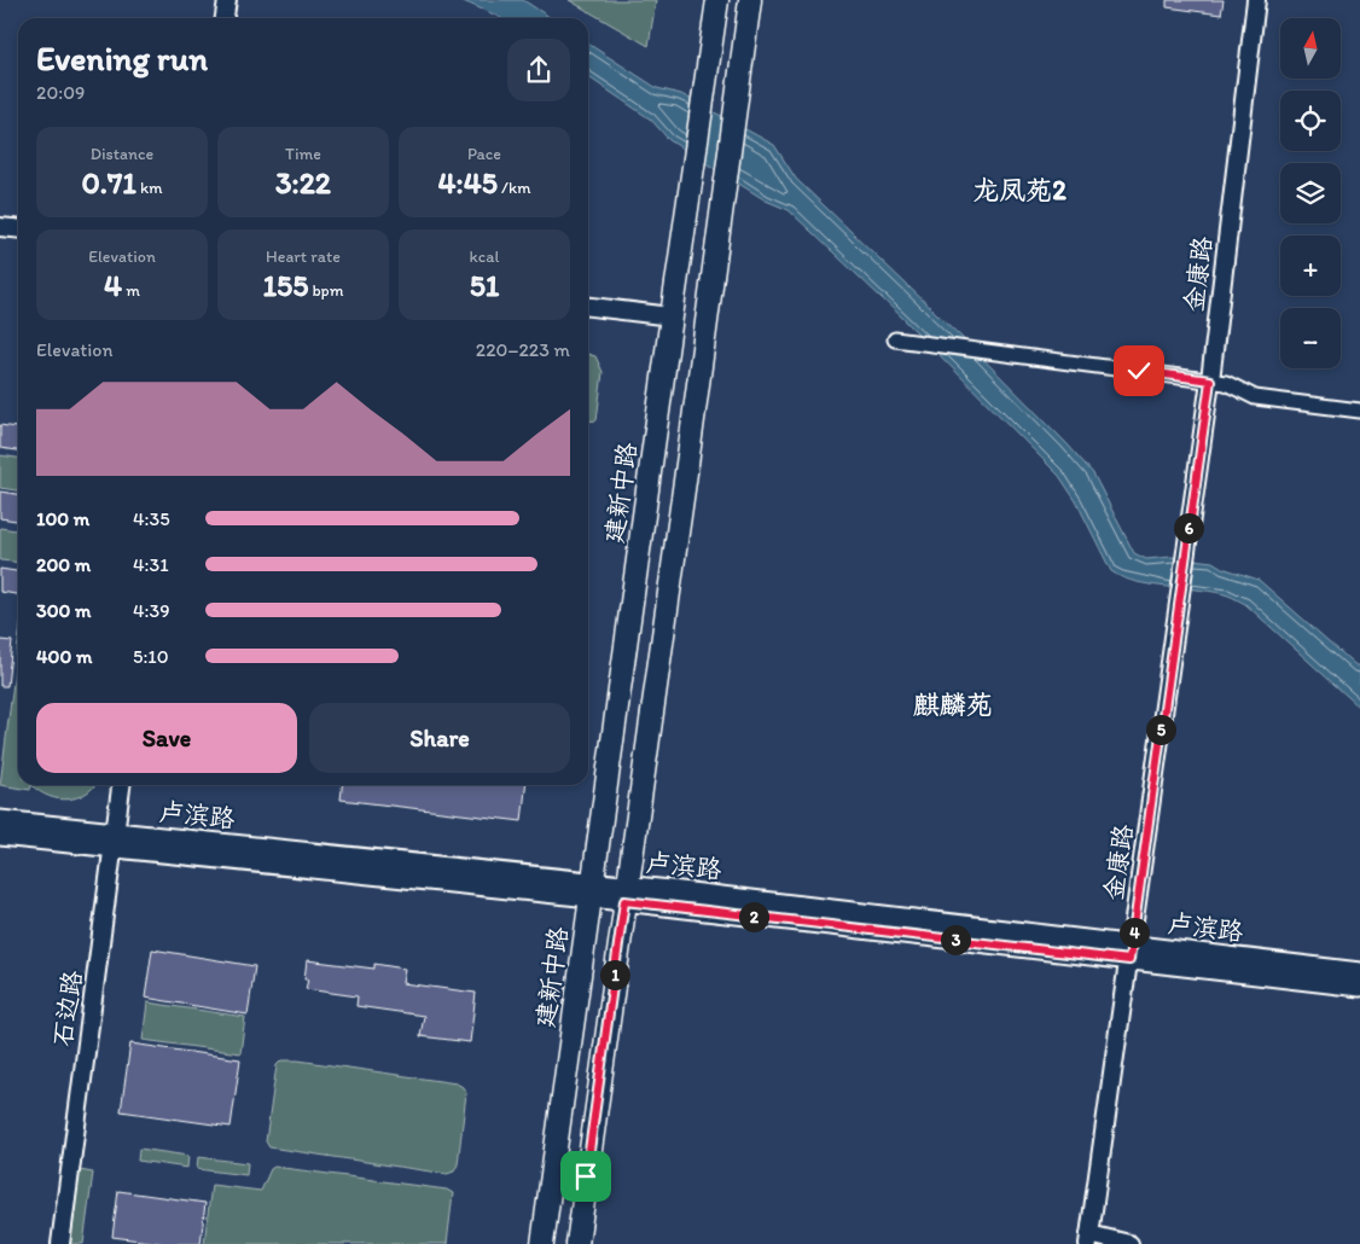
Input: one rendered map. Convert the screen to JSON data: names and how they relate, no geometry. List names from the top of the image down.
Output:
{
  "streets": {
    "main road": ["建新中路", "卢滨路"],
    "street": ["金康路", "石边路"]
  },
  "crossings": [
    ["金康路", "卢滨路"],
    ["建新中路", "卢滨路"],
    ["卢滨路", "石边路"]
  ],
  "districts": ["龙凤苑2", "麒麟苑"],
  "north": "top",
  "page": {
    "map_buttons": ["+", "−"],
    "heading": ["Evening run", "20:09"],
    "stats": [
      ["Distance", "0.71 km"],
      ["Time", "3:22"],
      ["Pace", "4:45 /km"],
      ["Elevation", "4 m"],
      ["Heart rate", "155 bpm"],
      ["kcal", "51"]
    ],
    "chart": ["Elevation", "220–223 m"],
    "list": [
      {
        "name": "100 m",
        "note": "4:35"
      },
      {
        "name": "200 m",
        "note": "4:31"
      },
      {
        "name": "300 m",
        "note": "4:39"
      },
      {
        "name": "400 m",
        "note": "5:10"
      }
    ],
    "pins": [
      "6",
      "5",
      "2",
      "4",
      "3",
      "1"
    ],
    "buttons": ["Save", "Share"]
  }
}
